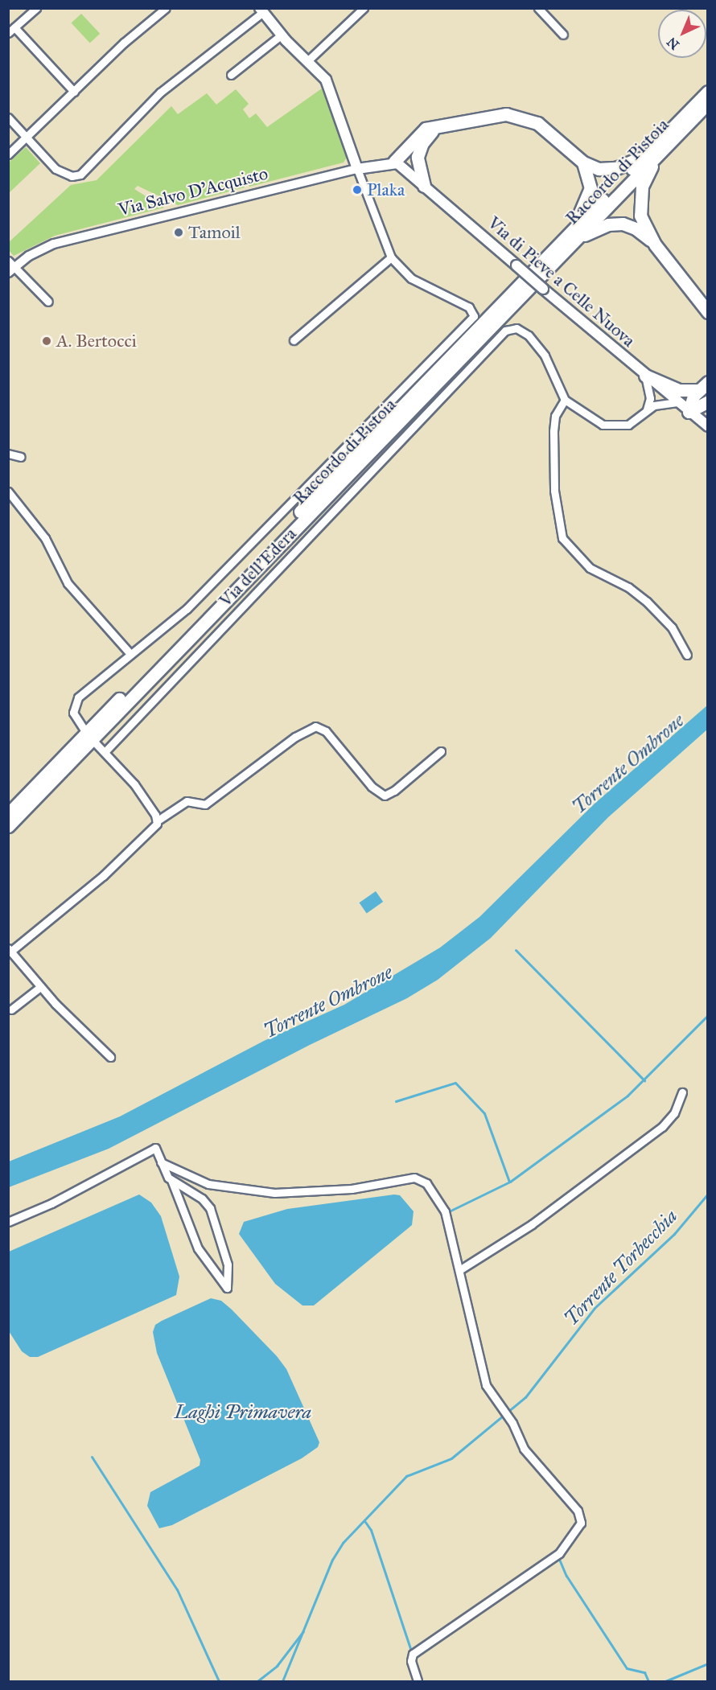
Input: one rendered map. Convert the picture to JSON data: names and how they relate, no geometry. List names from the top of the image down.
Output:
{
  "streets": {
    "highway": ["Raccordo di Pistoia"],
    "main road": ["Via Salvo D'Acquisto", "Via di Pieve a Celle Nuova"],
    "street": ["Via dell'Edera"]
  },
  "crossings": [
    ["Via Salvo D'Acquisto", "Via di Pieve a Celle Nuova"]
  ],
  "water": ["Torrente Ombrone", "Torrente Torbecchia", "Laghi Primavera"],
  "places": ["Plaka", "Tamoil", "A. Bertocci"],
  "north": "bottom left"
}
